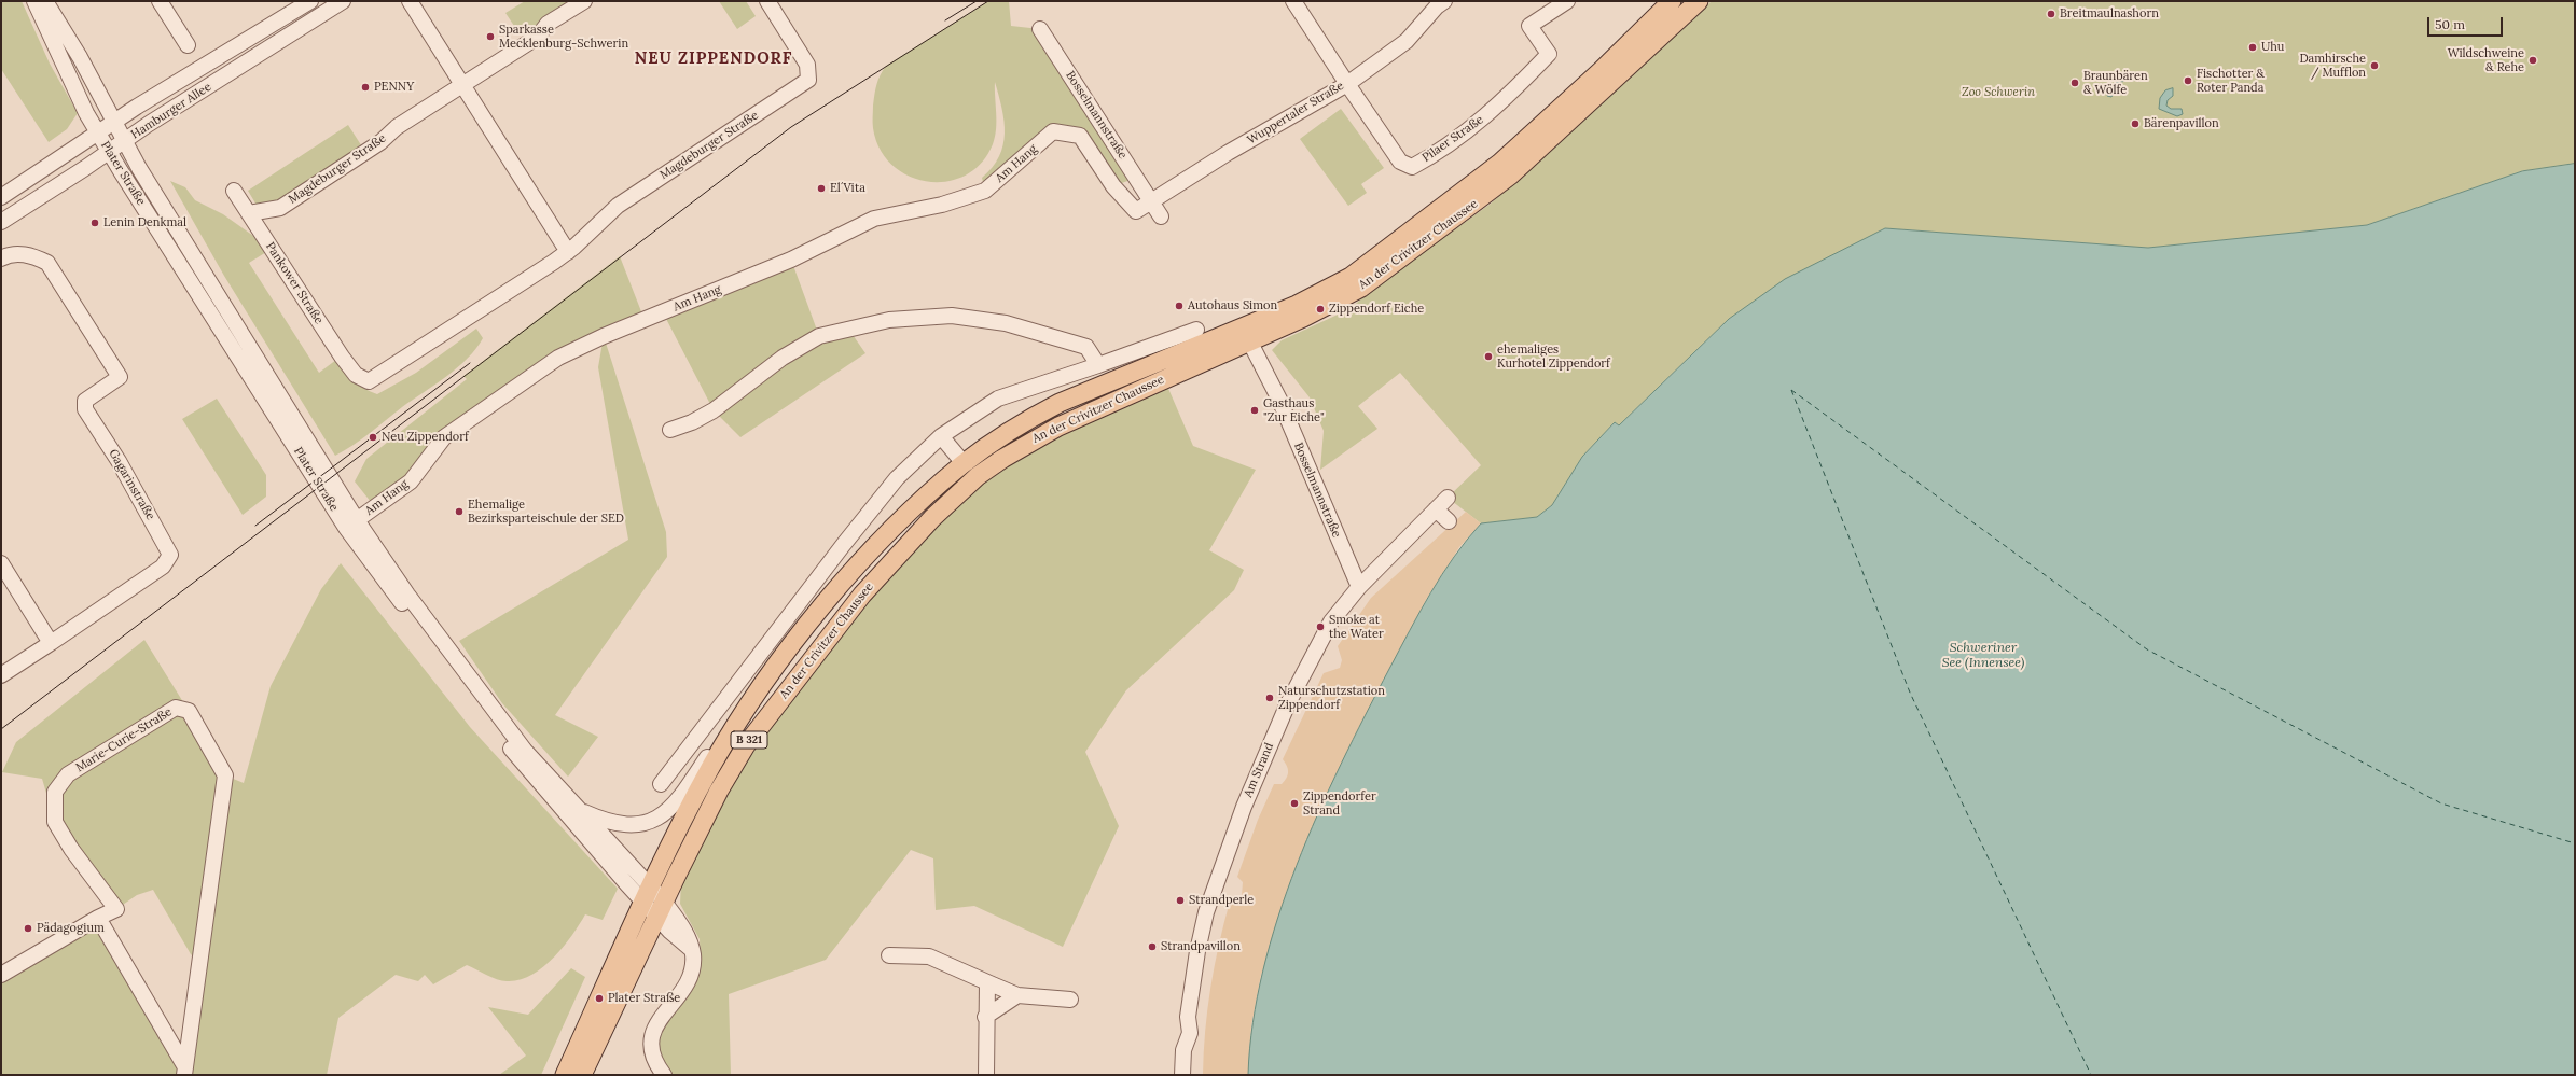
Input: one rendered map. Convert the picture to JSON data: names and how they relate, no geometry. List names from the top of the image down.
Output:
{
  "streets": {
    "main road": ["An der Crivitzer Chaussee", "B 321"],
    "street": [
      "Hamburger Allee",
      "Wuppertaler Straße",
      "Bosselmannstraße",
      "Pilaer Straße",
      "Magdeburger Straße",
      "Am Hang",
      "Plater Straße",
      "Pankower Straße",
      "Gagarinstraße",
      "Marie-Curie-Straße",
      "Am Strand"
    ]
  },
  "crossings": [
    ["Hamburger Allee", "Plater Straße"],
    ["Wuppertaler Straße", "Bosselmannstraße"],
    ["Wuppertaler Straße", "Pilaer Straße"],
    ["Bosselmannstraße", "Am Hang"],
    ["Bosselmannstraße", "An der Crivitzer Chaussee"],
    ["Bosselmannstraße", "Am Strand"],
    ["Magdeburger Straße", "Pankower Straße"],
    ["Am Hang", "Plater Straße"],
    ["Plater Straße", "An der Crivitzer Chaussee"],
    ["Plater Straße", "B 321"],
    ["An der Crivitzer Chaussee", "B 321"]
  ],
  "districts": ["NEU ZIPPENDORF"],
  "water": ["Schweriner See (Innensee)"],
  "parks": ["Zoo Schwerin"],
  "places": [
    "Breitmaulnashorn",
    "Sparkasse Mecklenburg-Schwerin",
    "Uhu",
    "Wildschweine & Rehe",
    "Damhirsche / Mufflon",
    "Fischotter & Roter Panda",
    "Braunbären & Wölfe",
    "PENNY",
    "Bärenpavillon",
    "El´Vita",
    "Lenin Denkmal",
    "Autohaus Simon",
    "Zippendorf Eiche",
    "ehemaliges Kurhotel Zippendorf",
    "Gasthaus \"Zur Eiche\"",
    "Neu Zippendorf",
    "Ehemalige Bezirksparteischule der SED",
    "Smoke at the Water",
    "Naturschutzstation Zippendorf",
    "Zippendorfer Strand",
    "Strandperle",
    "Pädagogium",
    "Strandpavillon",
    "Plater Straße"
  ],
  "scale_bar": "50 m"
}
